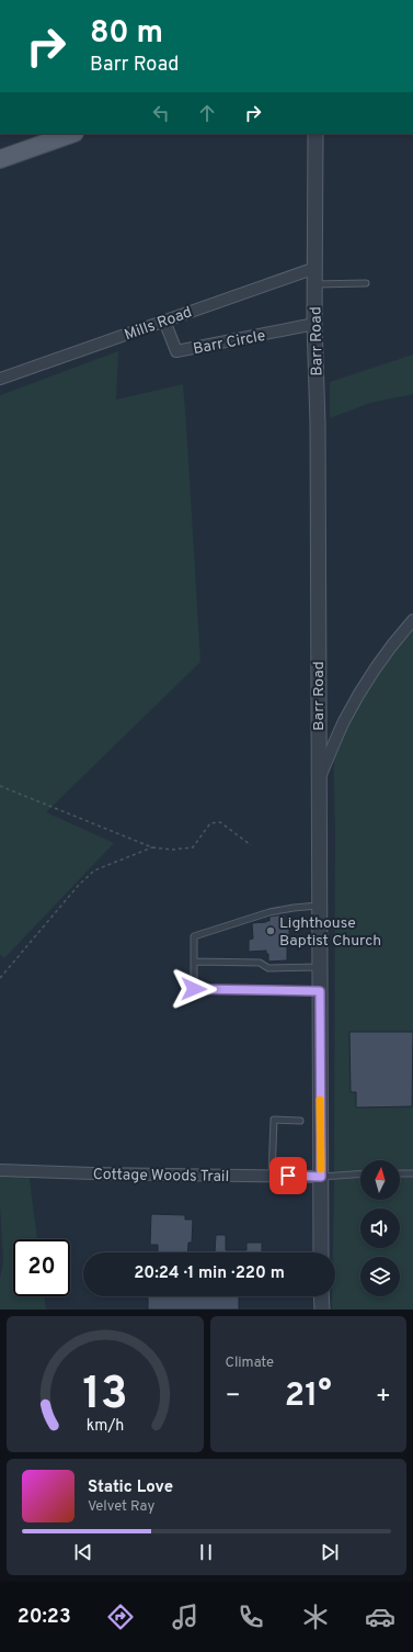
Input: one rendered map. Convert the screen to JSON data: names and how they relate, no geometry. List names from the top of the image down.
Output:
{
  "streets": {
    "street": [
      "Mills Road",
      "Barr Circle",
      "Barr Road",
      "Cottage Woods Trail"
    ]
  },
  "crossings": [
    ["Mills Road", "Barr Circle"],
    ["Mills Road", "Barr Road"],
    ["Barr Circle", "Barr Road"],
    ["Barr Road", "Cottage Woods Trail"]
  ],
  "places": ["Lighthouse Baptist Church"],
  "north": "top",
  "page": {
    "turn": ["80 m", "Barr Road"],
    "limit": "20",
    "trip": "20:24 · 1 min · 220 m",
    "tile": "Climate",
    "heat": ["−", "21°", "+"],
    "song": ["Static Love", "Velvet Ray"],
    "tabs": "20:23",
    "gauge": ["13", "km/h"]
  }
}
